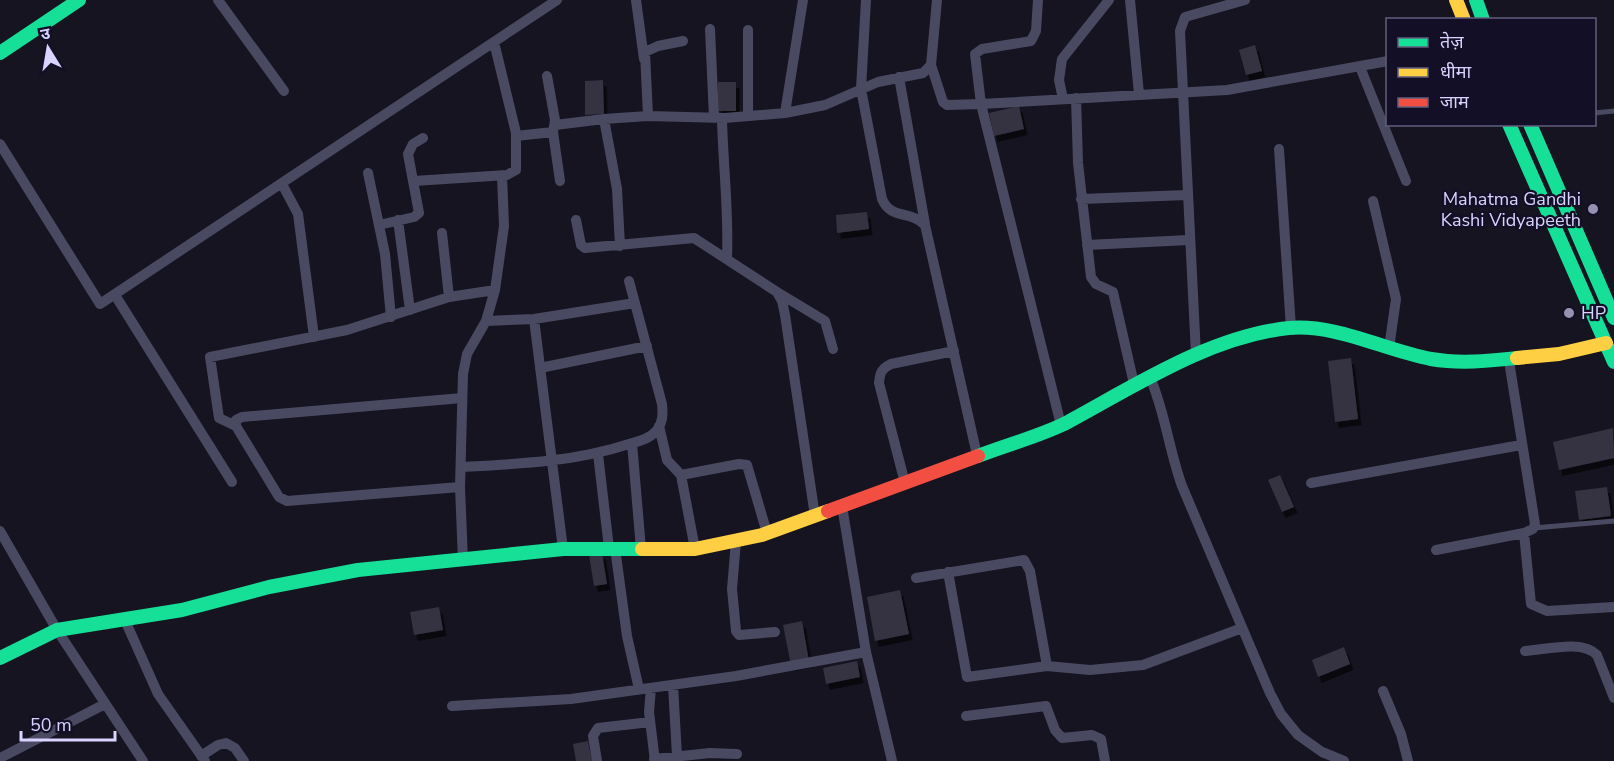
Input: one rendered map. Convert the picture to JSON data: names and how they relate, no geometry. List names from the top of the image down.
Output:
{
  "places": ["Mahatma Gandhi Kashi Vidyapeeth", "HP"],
  "legend": ["तेज़", "धीमा", "जाम"],
  "scale_bar": "50 m",
  "north": "top"
}
